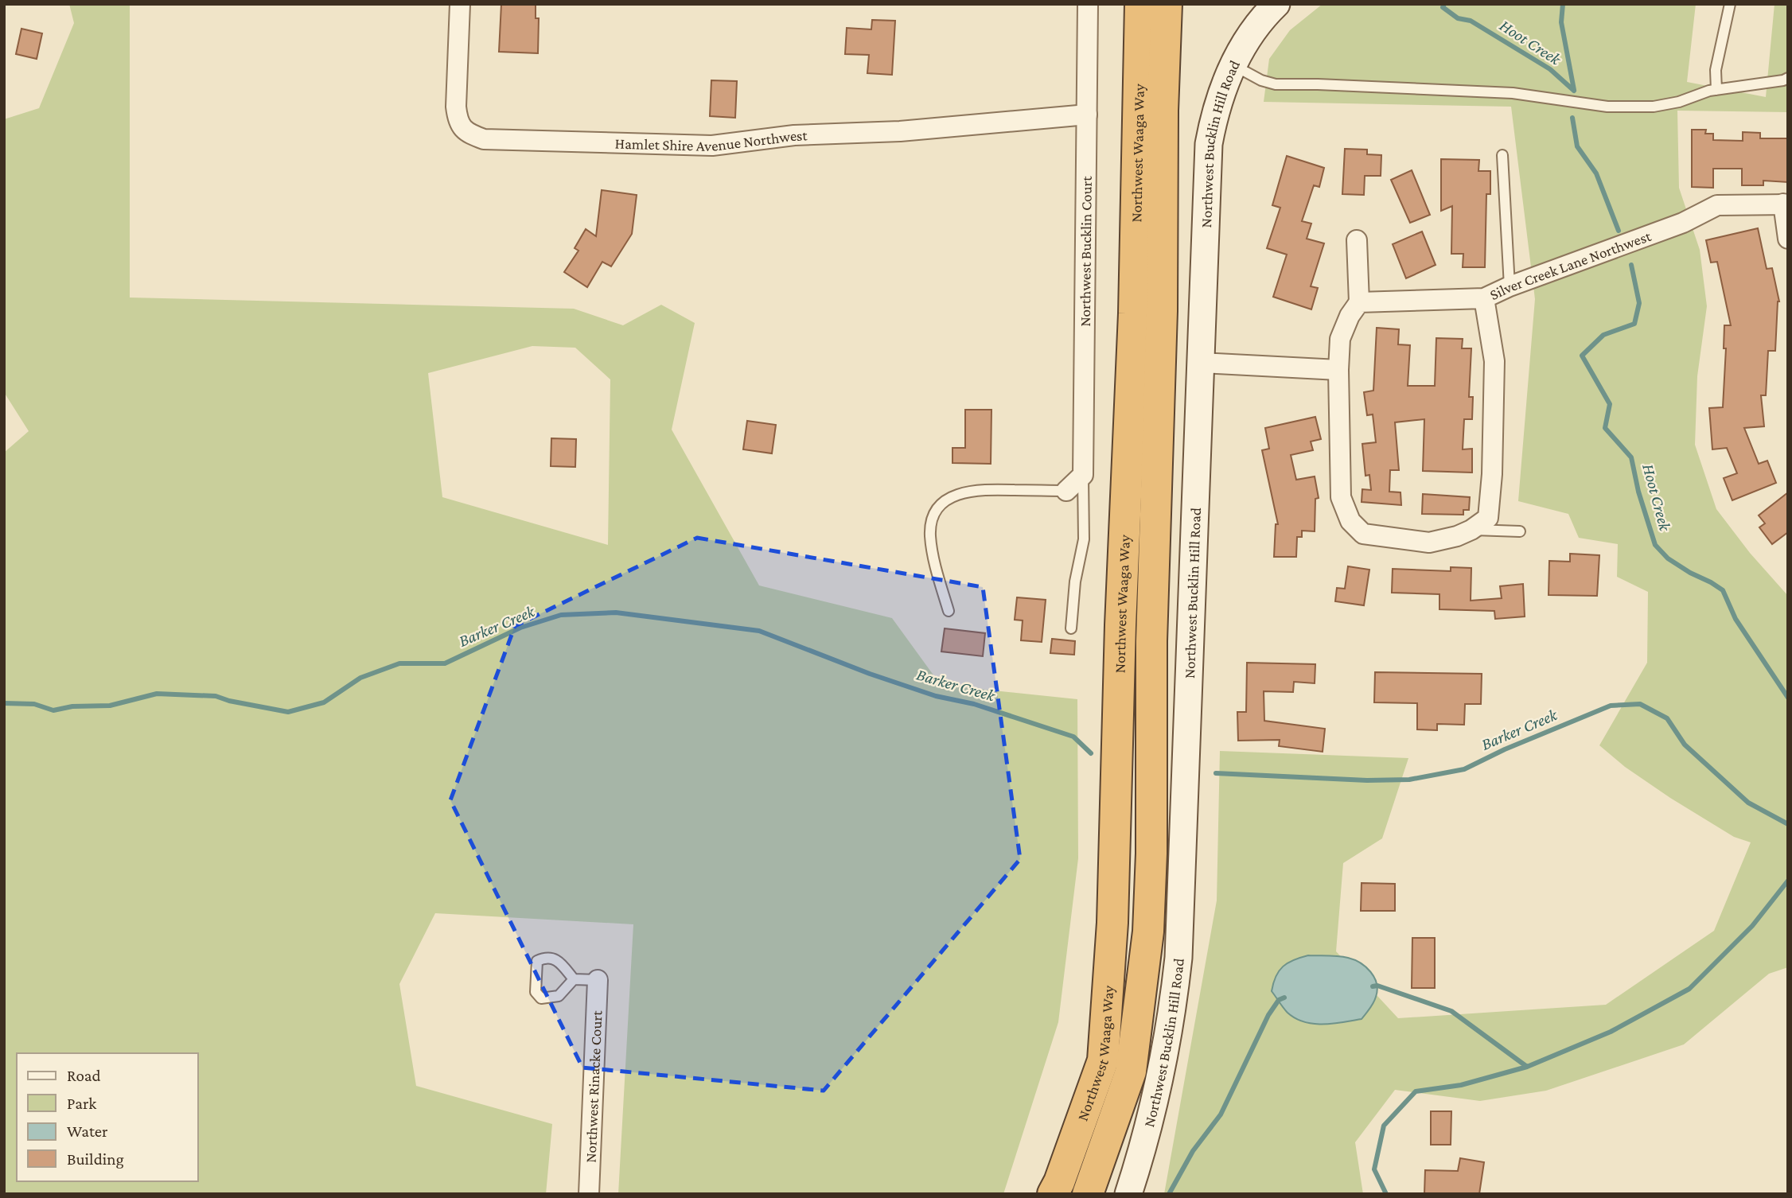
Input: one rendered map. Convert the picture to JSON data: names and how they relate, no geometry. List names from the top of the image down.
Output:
{
  "streets": {
    "highway": ["Northwest Waaga Way"],
    "main road": ["Northwest Bucklin Hill Road"],
    "street": [
      "Hamlet Shire Avenue Northwest",
      "Northwest Bucklin Court",
      "Silver Creek Lane Northwest",
      "Northwest Rinacke Court"
    ]
  },
  "crossings": [
    ["Hamlet Shire Avenue Northwest", "Northwest Bucklin Court"]
  ],
  "water": ["Hoot Creek", "Barker Creek"],
  "legend": [
    "Road",
    "Park",
    "Water",
    "Building"
  ]
}
